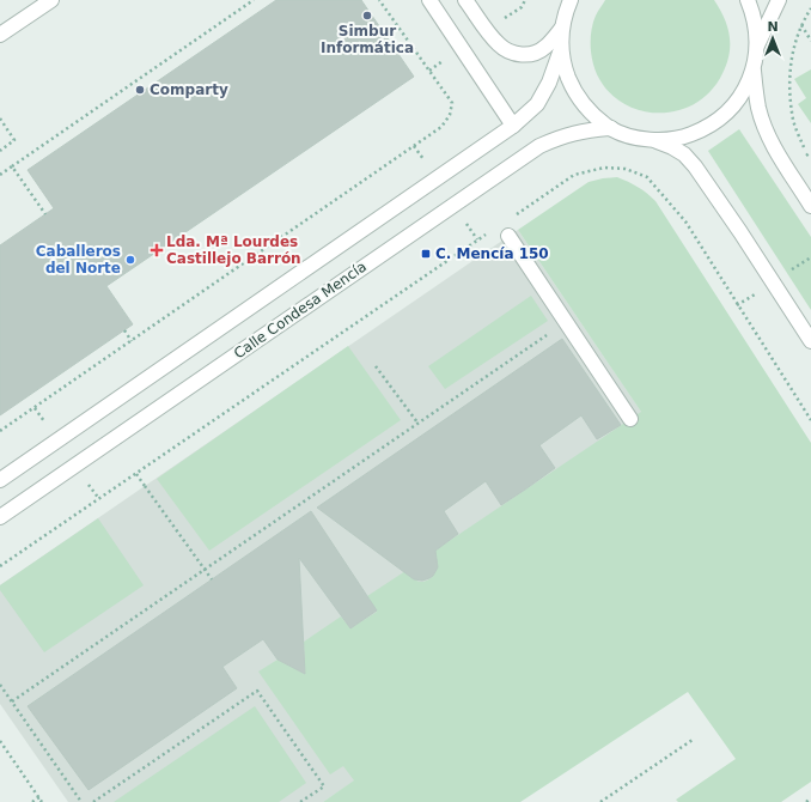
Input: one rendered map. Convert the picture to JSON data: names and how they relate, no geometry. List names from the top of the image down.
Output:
{
  "streets": {
    "street": ["Calle Condesa Mencía"]
  },
  "places": {
    "other": ["Simbur Informática", "Comparty", "Caballeros del Norte"],
    "health": ["Lda. Mª Lourdes Castillejo Barrón"],
    "transit": ["C. Mencía 150"]
  },
  "north": "top"
}
